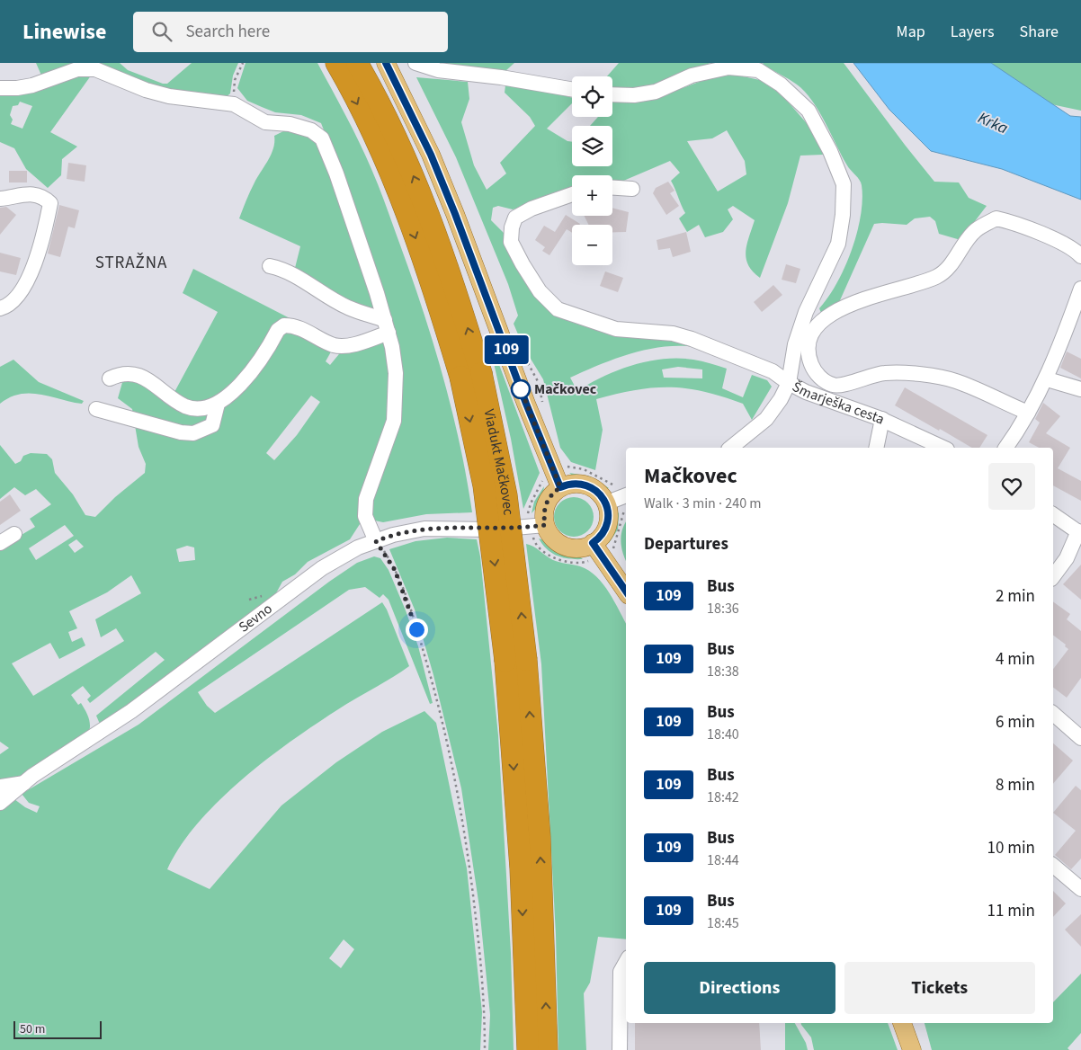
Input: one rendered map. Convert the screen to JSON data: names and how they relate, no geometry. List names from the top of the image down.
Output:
{
  "streets": {
    "highway": ["Viadukt Mačkovec"],
    "street": ["Šmarješka cesta", "Sevno"]
  },
  "districts": ["STRAŽNA"],
  "water": ["Krka"],
  "places": ["Mačkovec"],
  "lines": ["bus line 109"],
  "scale_bar": "50 m",
  "page": {
    "header": "Linewise",
    "search": "Search here",
    "nav": ["Map", "Layers", "Share"],
    "on_map": "109",
    "map_buttons": ["+", "−"],
    "heading": [
      ["Mačkovec", "Walk · 3 min · 240 m"],
      "Departures"
    ],
    "list": [
      {
        "mark": "109",
        "name": "Bus",
        "note": "18:36",
        "value": "2 min"
      },
      {
        "mark": "109",
        "name": "Bus",
        "note": "18:38",
        "value": "4 min"
      },
      {
        "mark": "109",
        "name": "Bus",
        "note": "18:40",
        "value": "6 min"
      },
      {
        "mark": "109",
        "name": "Bus",
        "note": "18:42",
        "value": "8 min"
      },
      {
        "mark": "109",
        "name": "Bus",
        "note": "18:44",
        "value": "10 min"
      },
      {
        "mark": "109",
        "name": "Bus",
        "note": "18:45",
        "value": "11 min"
      }
    ],
    "buttons": ["Directions", "Tickets"],
    "scale": "50 m"
  }
}
